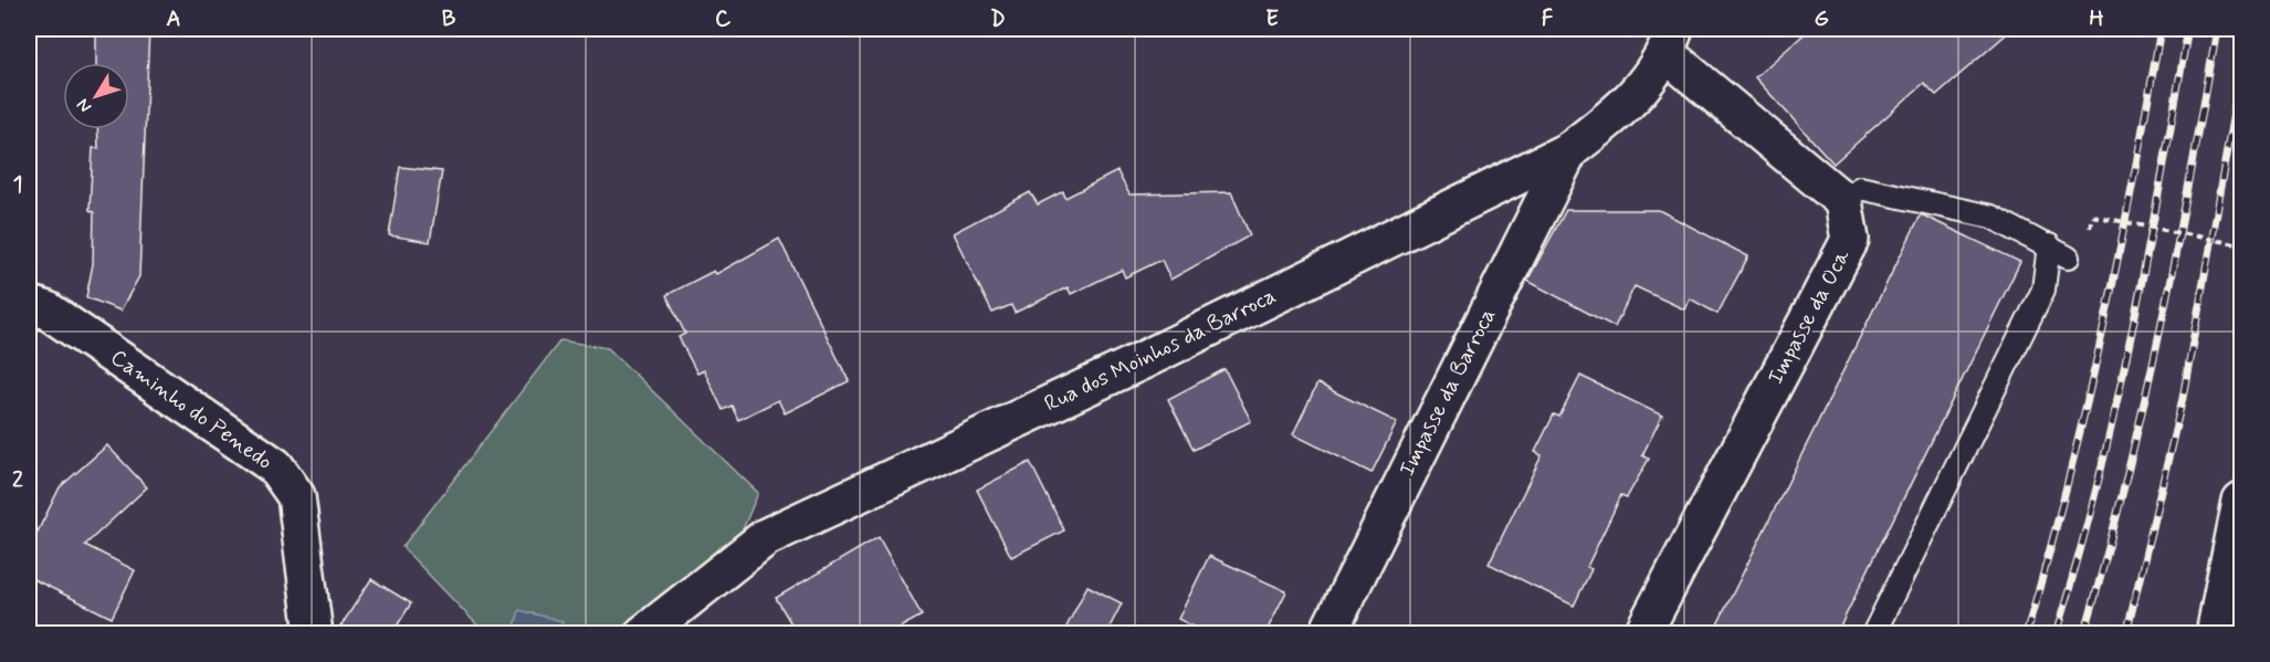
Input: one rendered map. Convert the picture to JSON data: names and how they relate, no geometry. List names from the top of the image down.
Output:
{
  "streets": {
    "street": [
      "Impasse da Oca",
      "Rua dos Moinhos da Barroca",
      "Impasse da Barroca",
      "Caminho do Penedo"
    ]
  },
  "crossings": [
    ["Rua dos Moinhos da Barroca", "Impasse da Barroca"]
  ],
  "north": "bottom left",
  "grid": {
    "columns": [
      "A",
      "B",
      "C",
      "D",
      "E",
      "F",
      "G",
      "H"
    ],
    "rows": ["1", "2"]
  }
}
